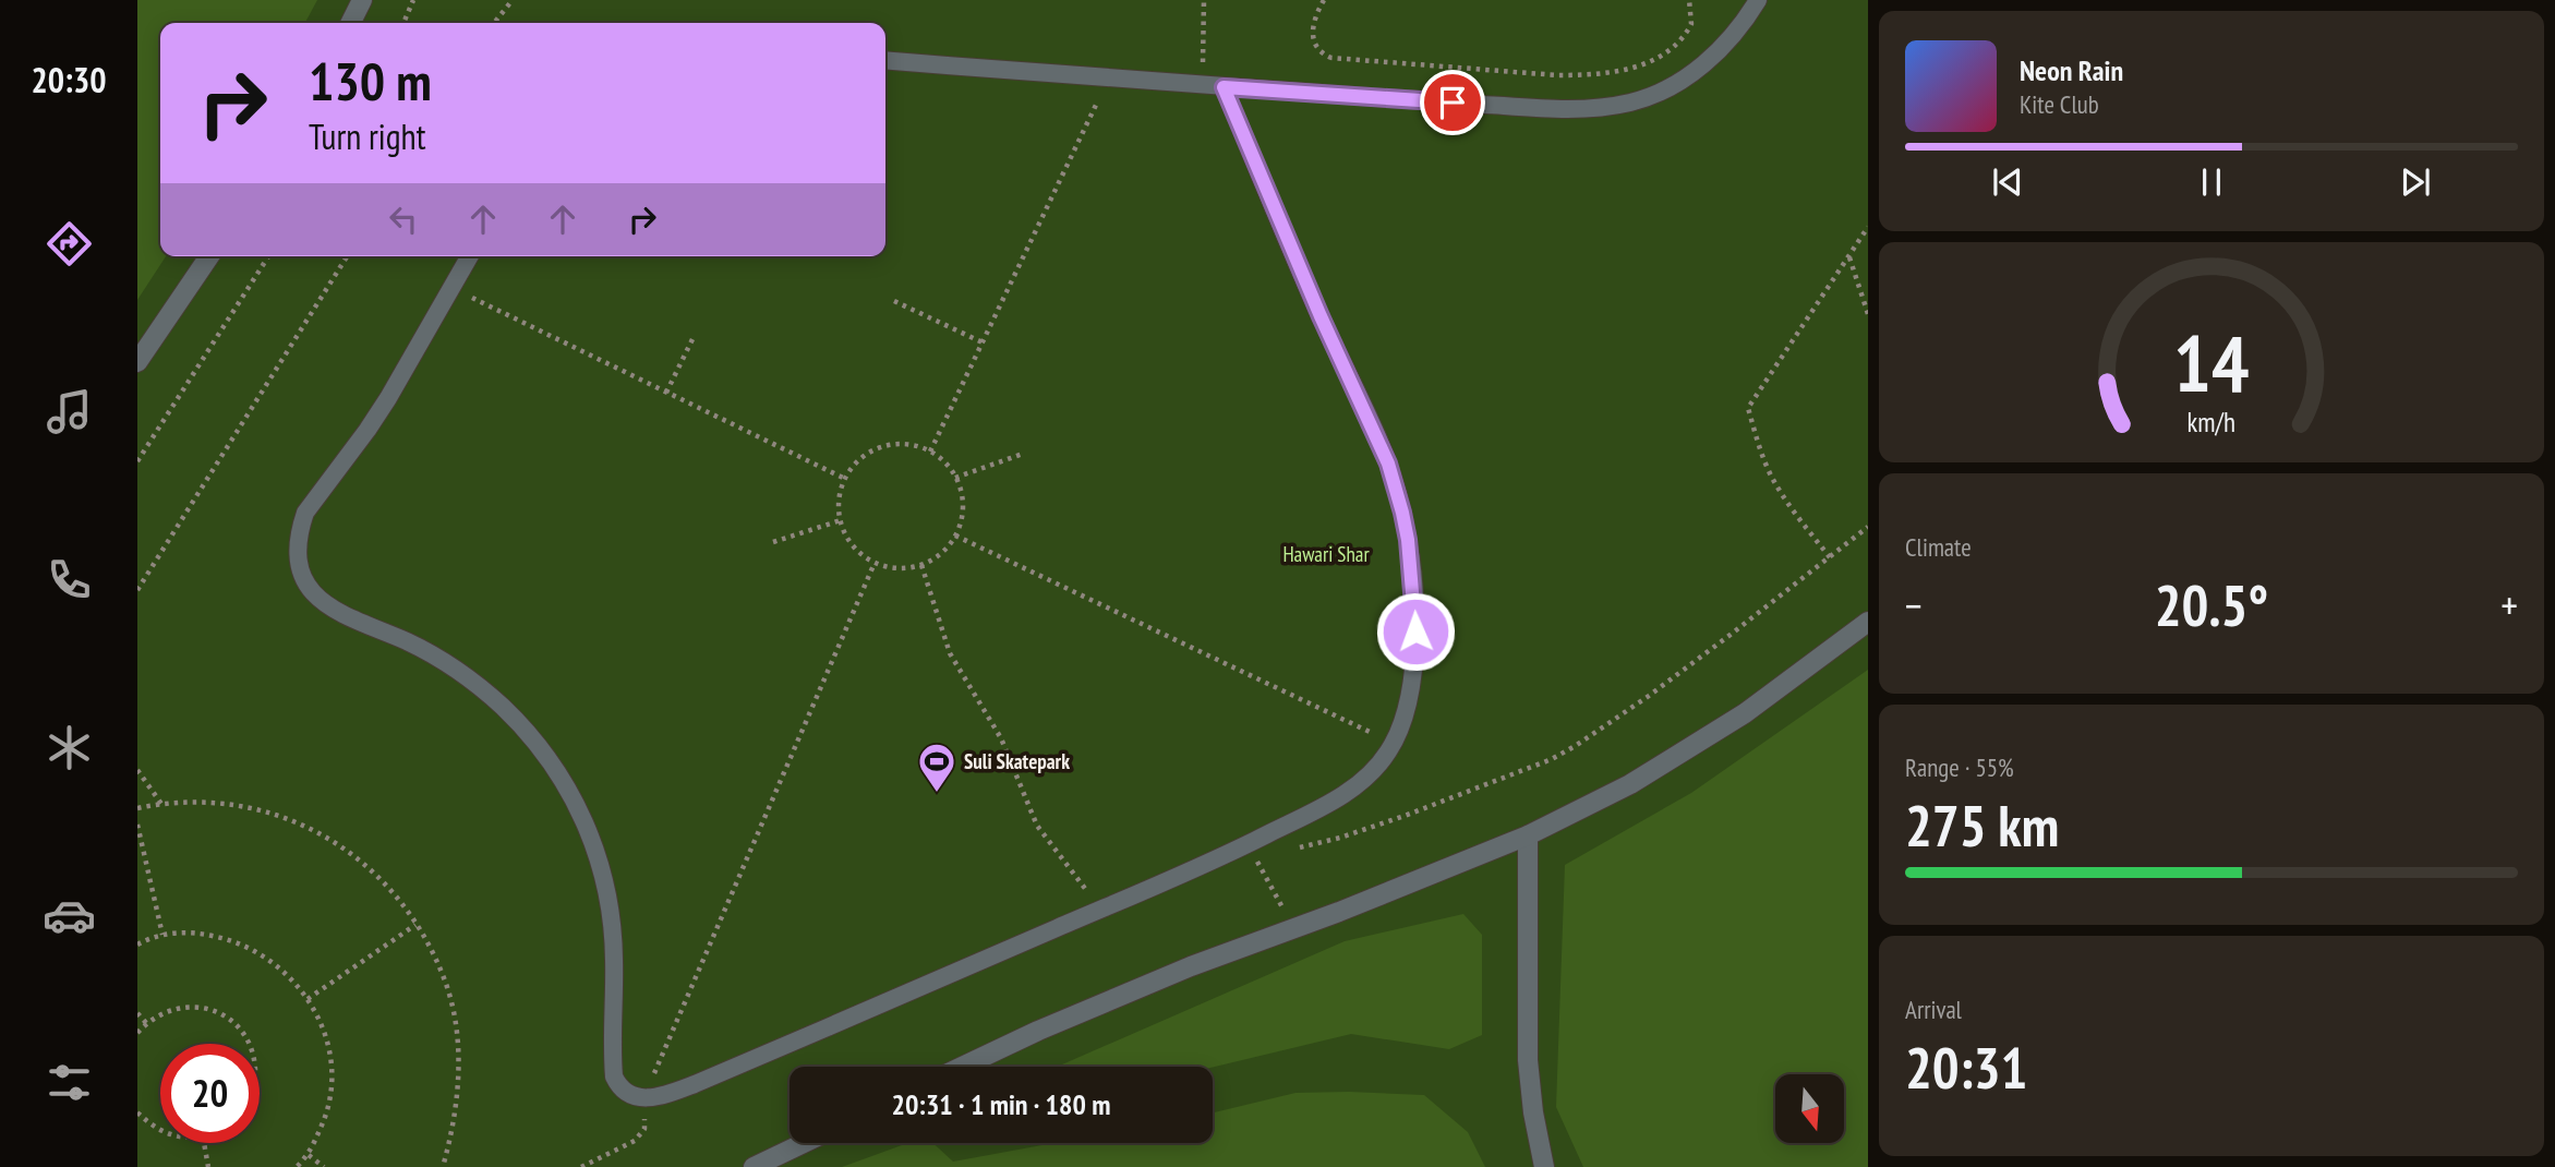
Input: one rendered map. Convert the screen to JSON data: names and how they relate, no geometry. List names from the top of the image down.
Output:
{
  "parks": ["Hawari Shar"],
  "places": {
    "sports": ["Suli Skatepark"]
  },
  "north": "bottom",
  "page": {
    "tabs": "20:30",
    "turn": ["130 m", "Turn right"],
    "song": ["Neon Rain", "Kite Club"],
    "tile": [
      "Climate",
      ["Range · 55%", "275 km"],
      ["Arrival", "20:31"]
    ],
    "heat": ["−", "20.5°", "+"],
    "limit": "20",
    "trip": "20:31 · 1 min · 180 m",
    "gauge": ["14", "km/h"]
  }
}
